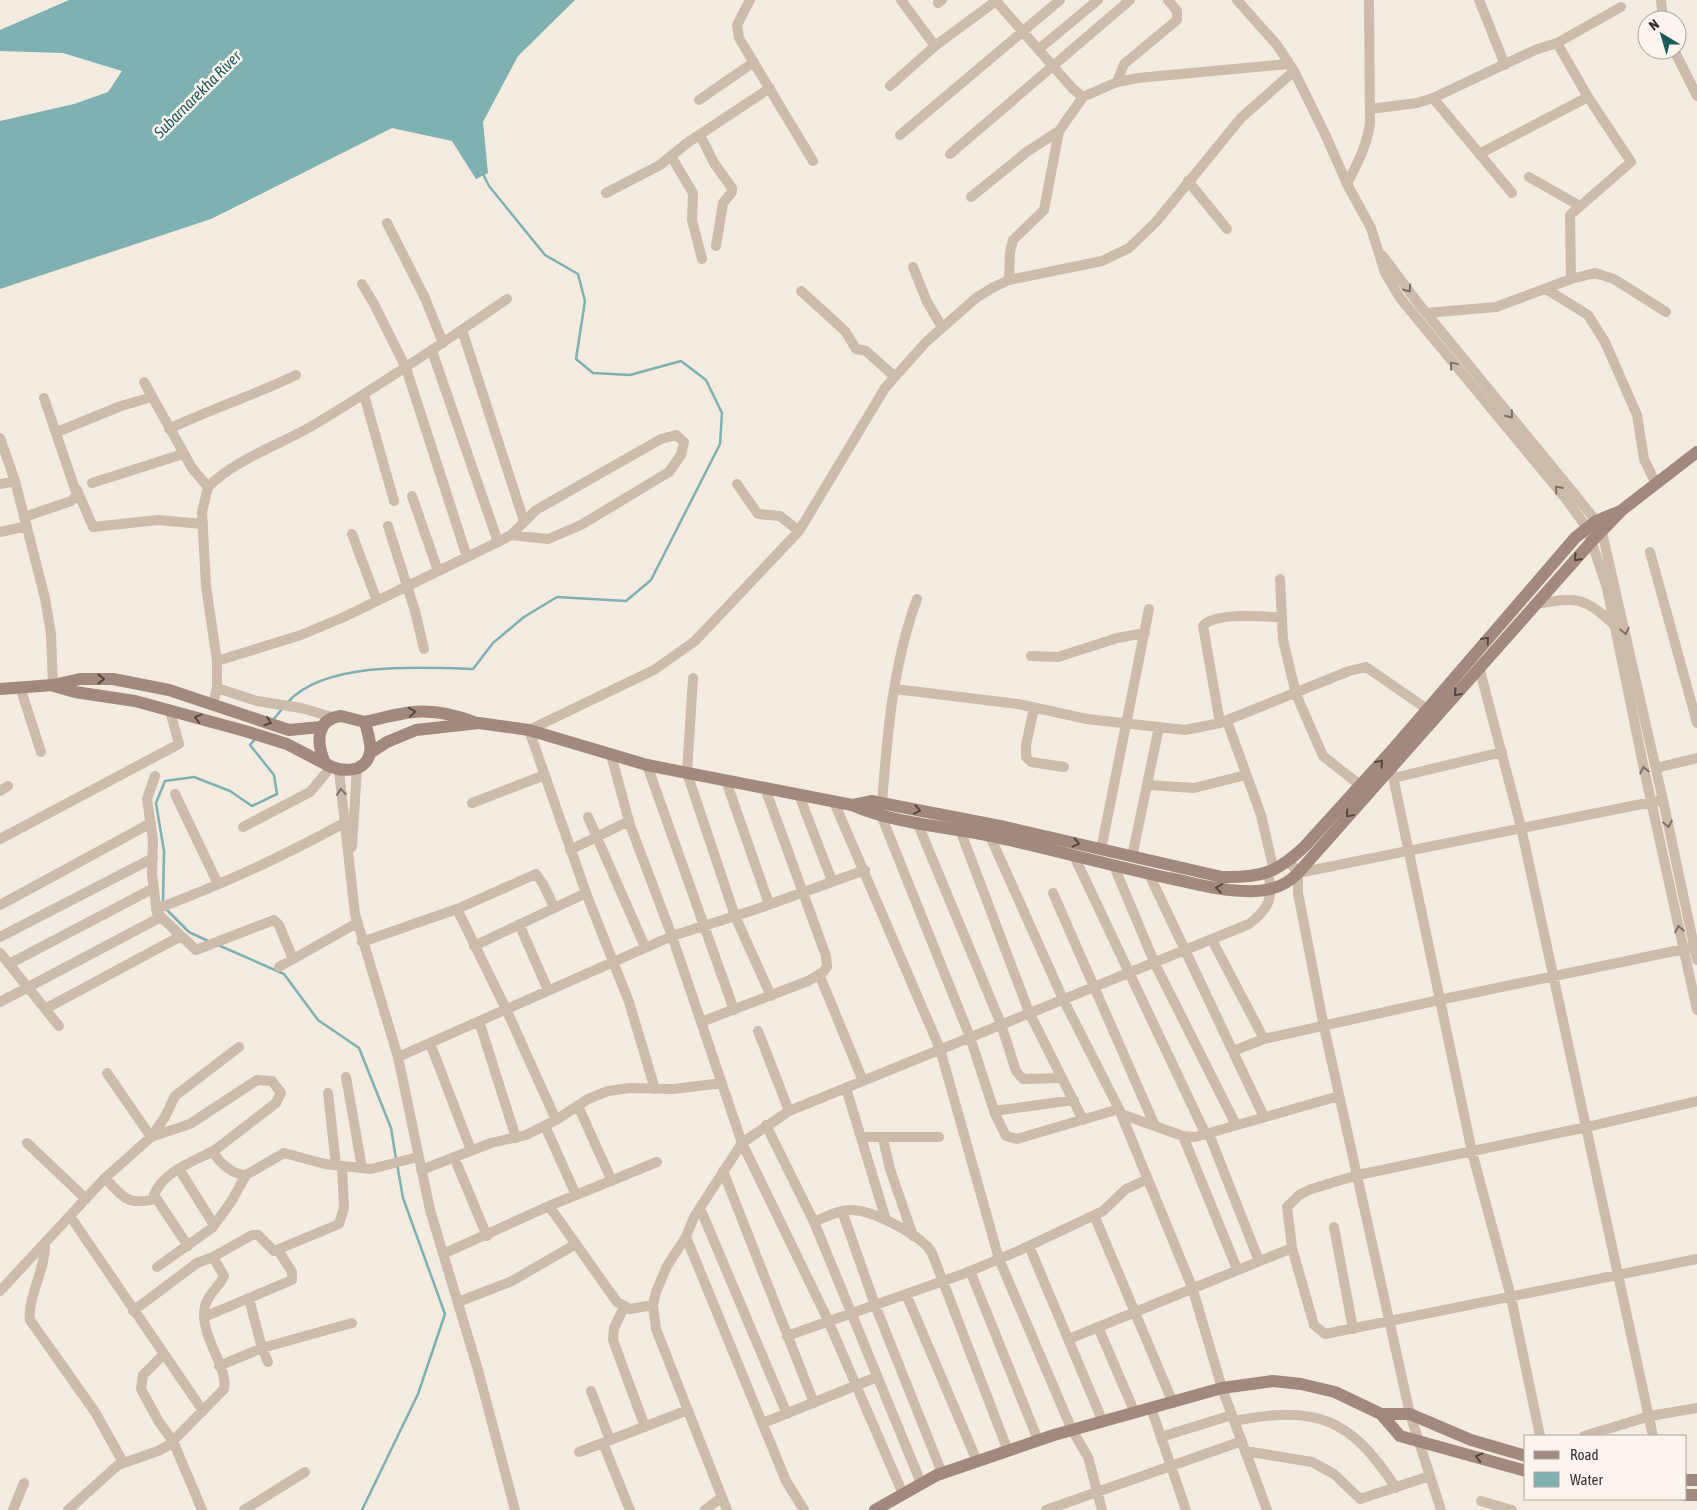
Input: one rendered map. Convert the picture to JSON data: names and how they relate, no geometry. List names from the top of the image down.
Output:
{
  "water": ["Subarnarekha River"],
  "legend": ["Road", "Water"],
  "north": "top left"
}
